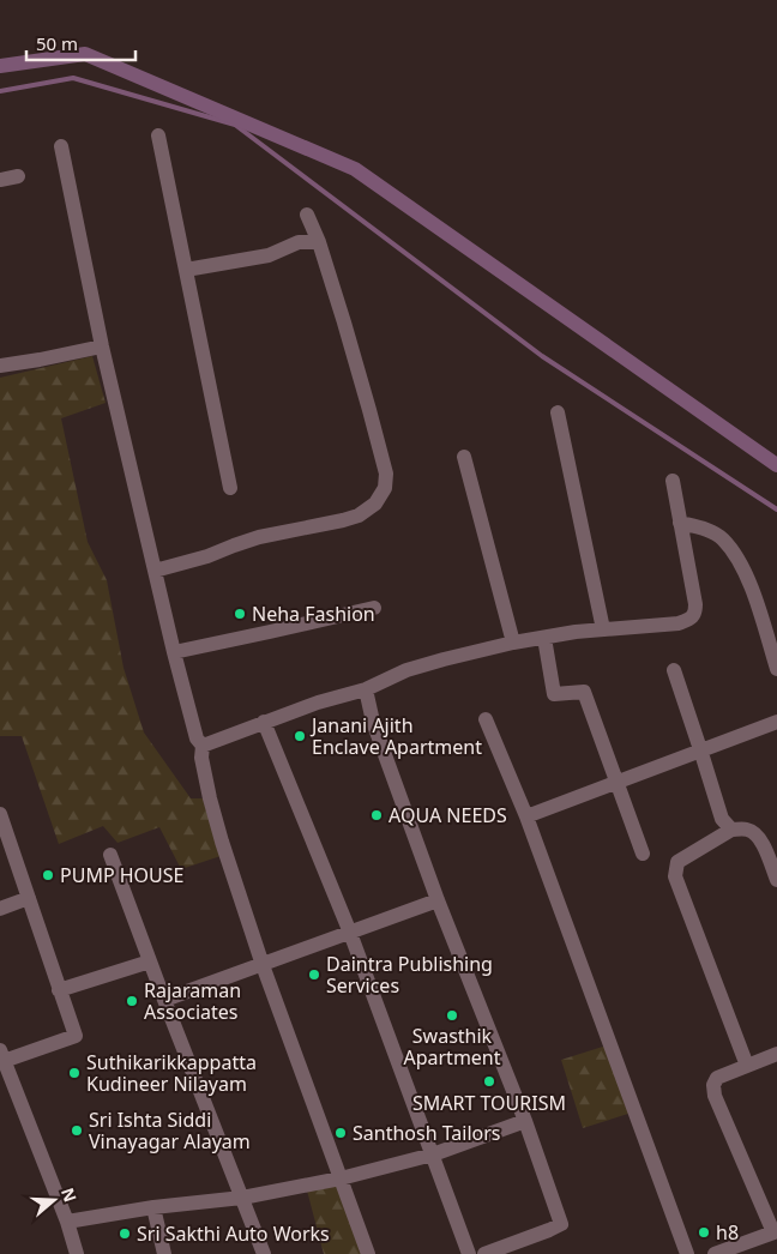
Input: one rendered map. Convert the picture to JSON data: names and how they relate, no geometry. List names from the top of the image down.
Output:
{
  "places": [
    "Neha Fashion",
    "Janani Ajith Enclave Apartment",
    "AQUA NEEDS",
    "PUMP HOUSE",
    "Daintra Publishing Services",
    "Rajaraman Associates",
    "Swasthik Apartment",
    "Suthikarikkappatta Kudineer Nilayam",
    "SMART TOURISM",
    "Sri Ishta Siddi Vinayagar Alayam",
    "Santhosh Tailors",
    "h8",
    "Sri Sakthi Auto Works"
  ],
  "scale_bar": "50 m",
  "north": "right"
}
